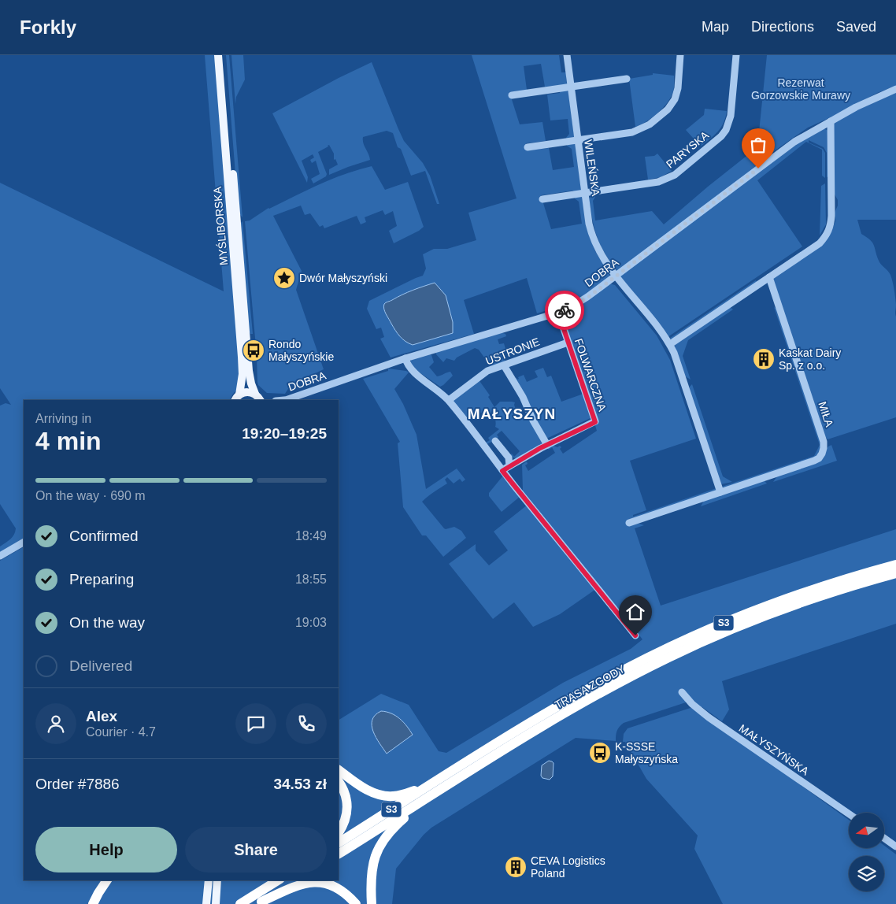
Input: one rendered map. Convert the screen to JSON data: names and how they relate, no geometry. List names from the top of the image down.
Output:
{
  "streets": {
    "highway": ["S3", "TRASA ZGODY"],
    "main road": ["MYŚLIBORSKA"],
    "street": [
      "PARYSKA",
      "WILEŃSKA",
      "DOBRA",
      "USTRONIE",
      "FOLWARCZNA",
      "MIŁA",
      "MAŁYSZYŃSKA"
    ]
  },
  "crossings": [
    ["PARYSKA", "WILEŃSKA"],
    ["WILEŃSKA", "DOBRA"],
    ["DOBRA", "FOLWARCZNA"],
    ["USTRONIE", "FOLWARCZNA"]
  ],
  "districts": ["MAŁYSZYN"],
  "parks": ["Rezerwat Gorzowskie Murawy"],
  "places": {
    "place": ["Dwór Małyszyński"],
    "bus stop": ["Rondo Małyszyńskie", "K-SSSE Małyszyńska"],
    "building": ["Kaskat Dairy Sp. z o.o.", "CEVA Logistics Poland"]
  },
  "north": "left",
  "page": {
    "header": "Forkly",
    "nav": ["Map", "Directions", "Saved"],
    "heading": ["4 min", "Arriving in", "19:20–19:25"],
    "panel": [
      "Alex",
      "Courier · 4.7",
      "Order #7886",
      "34.53 zł"
    ],
    "bar": "On the way · 690 m",
    "list": [
      ["Confirmed", "18:49"],
      ["Preparing", "18:55"],
      ["On the way", "19:03"],
      "Delivered"
    ],
    "buttons": ["Help", "Share"]
  }
}
